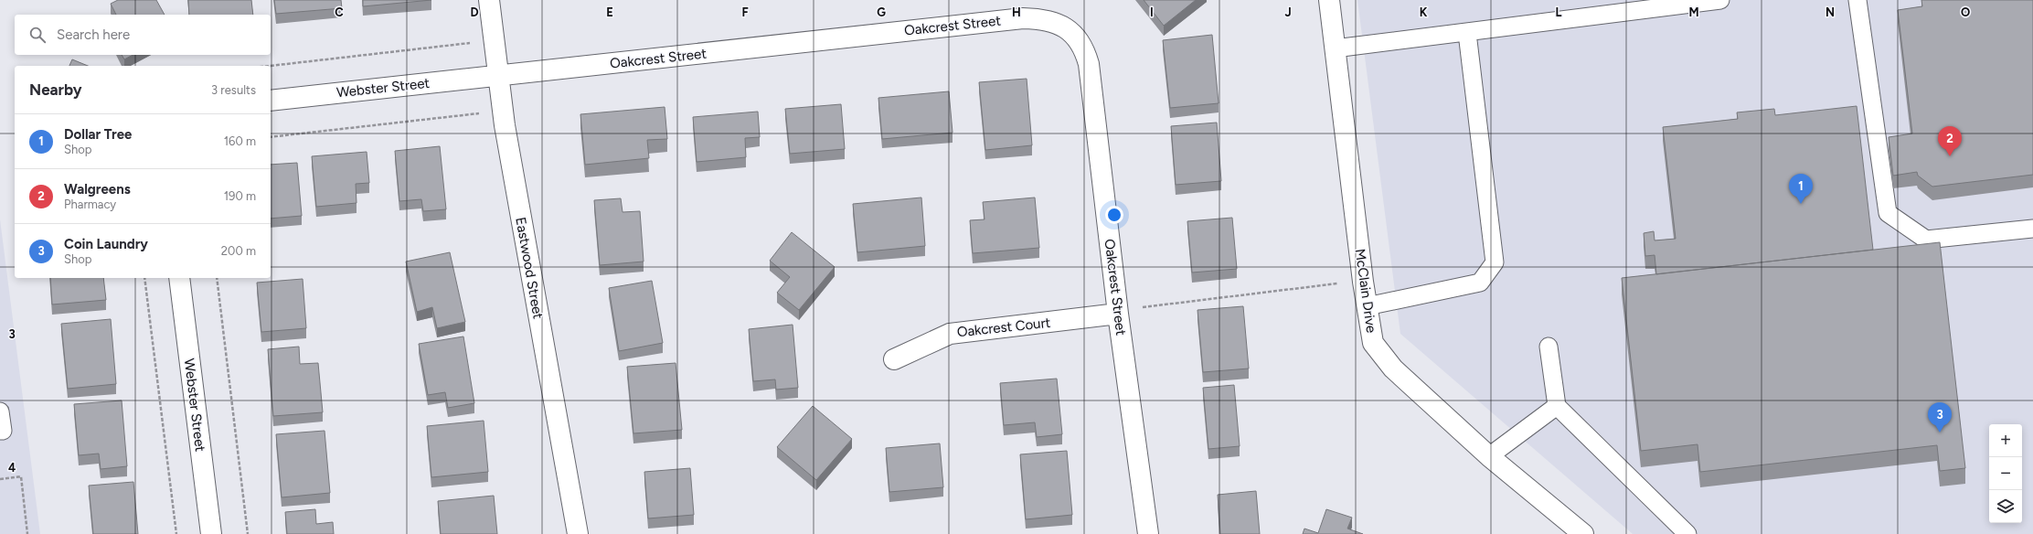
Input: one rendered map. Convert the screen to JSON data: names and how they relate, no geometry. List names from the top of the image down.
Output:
{
  "streets": {
    "street": [
      "Oakcrest Street",
      "Webster Street",
      "Eastwood Street",
      "McClain Drive",
      "Oakcrest Court"
    ]
  },
  "crossings": [
    ["Oakcrest Street", "Webster Street"],
    ["Oakcrest Street", "Eastwood Street"],
    ["Oakcrest Street", "Oakcrest Court"],
    ["Webster Street", "Eastwood Street"]
  ],
  "page": {
    "search": "Search here",
    "heading": ["Nearby", "3 results"],
    "list": [
      {
        "mark": "1",
        "name": "Dollar Tree",
        "note": "Shop",
        "value": "160 m"
      },
      {
        "mark": "2",
        "name": "Walgreens",
        "note": "Pharmacy",
        "value": "190 m"
      },
      {
        "mark": "3",
        "name": "Coin Laundry",
        "note": "Shop",
        "value": "200 m"
      }
    ],
    "pins": ["2", "1", "3"],
    "map_buttons": ["+", "−"]
  },
  "grid": {
    "columns": [
      "C",
      "D",
      "E",
      "F",
      "G",
      "H",
      "I",
      "J",
      "K",
      "L",
      "M",
      "N",
      "O"
    ],
    "rows": ["3", "4"]
  }
}
